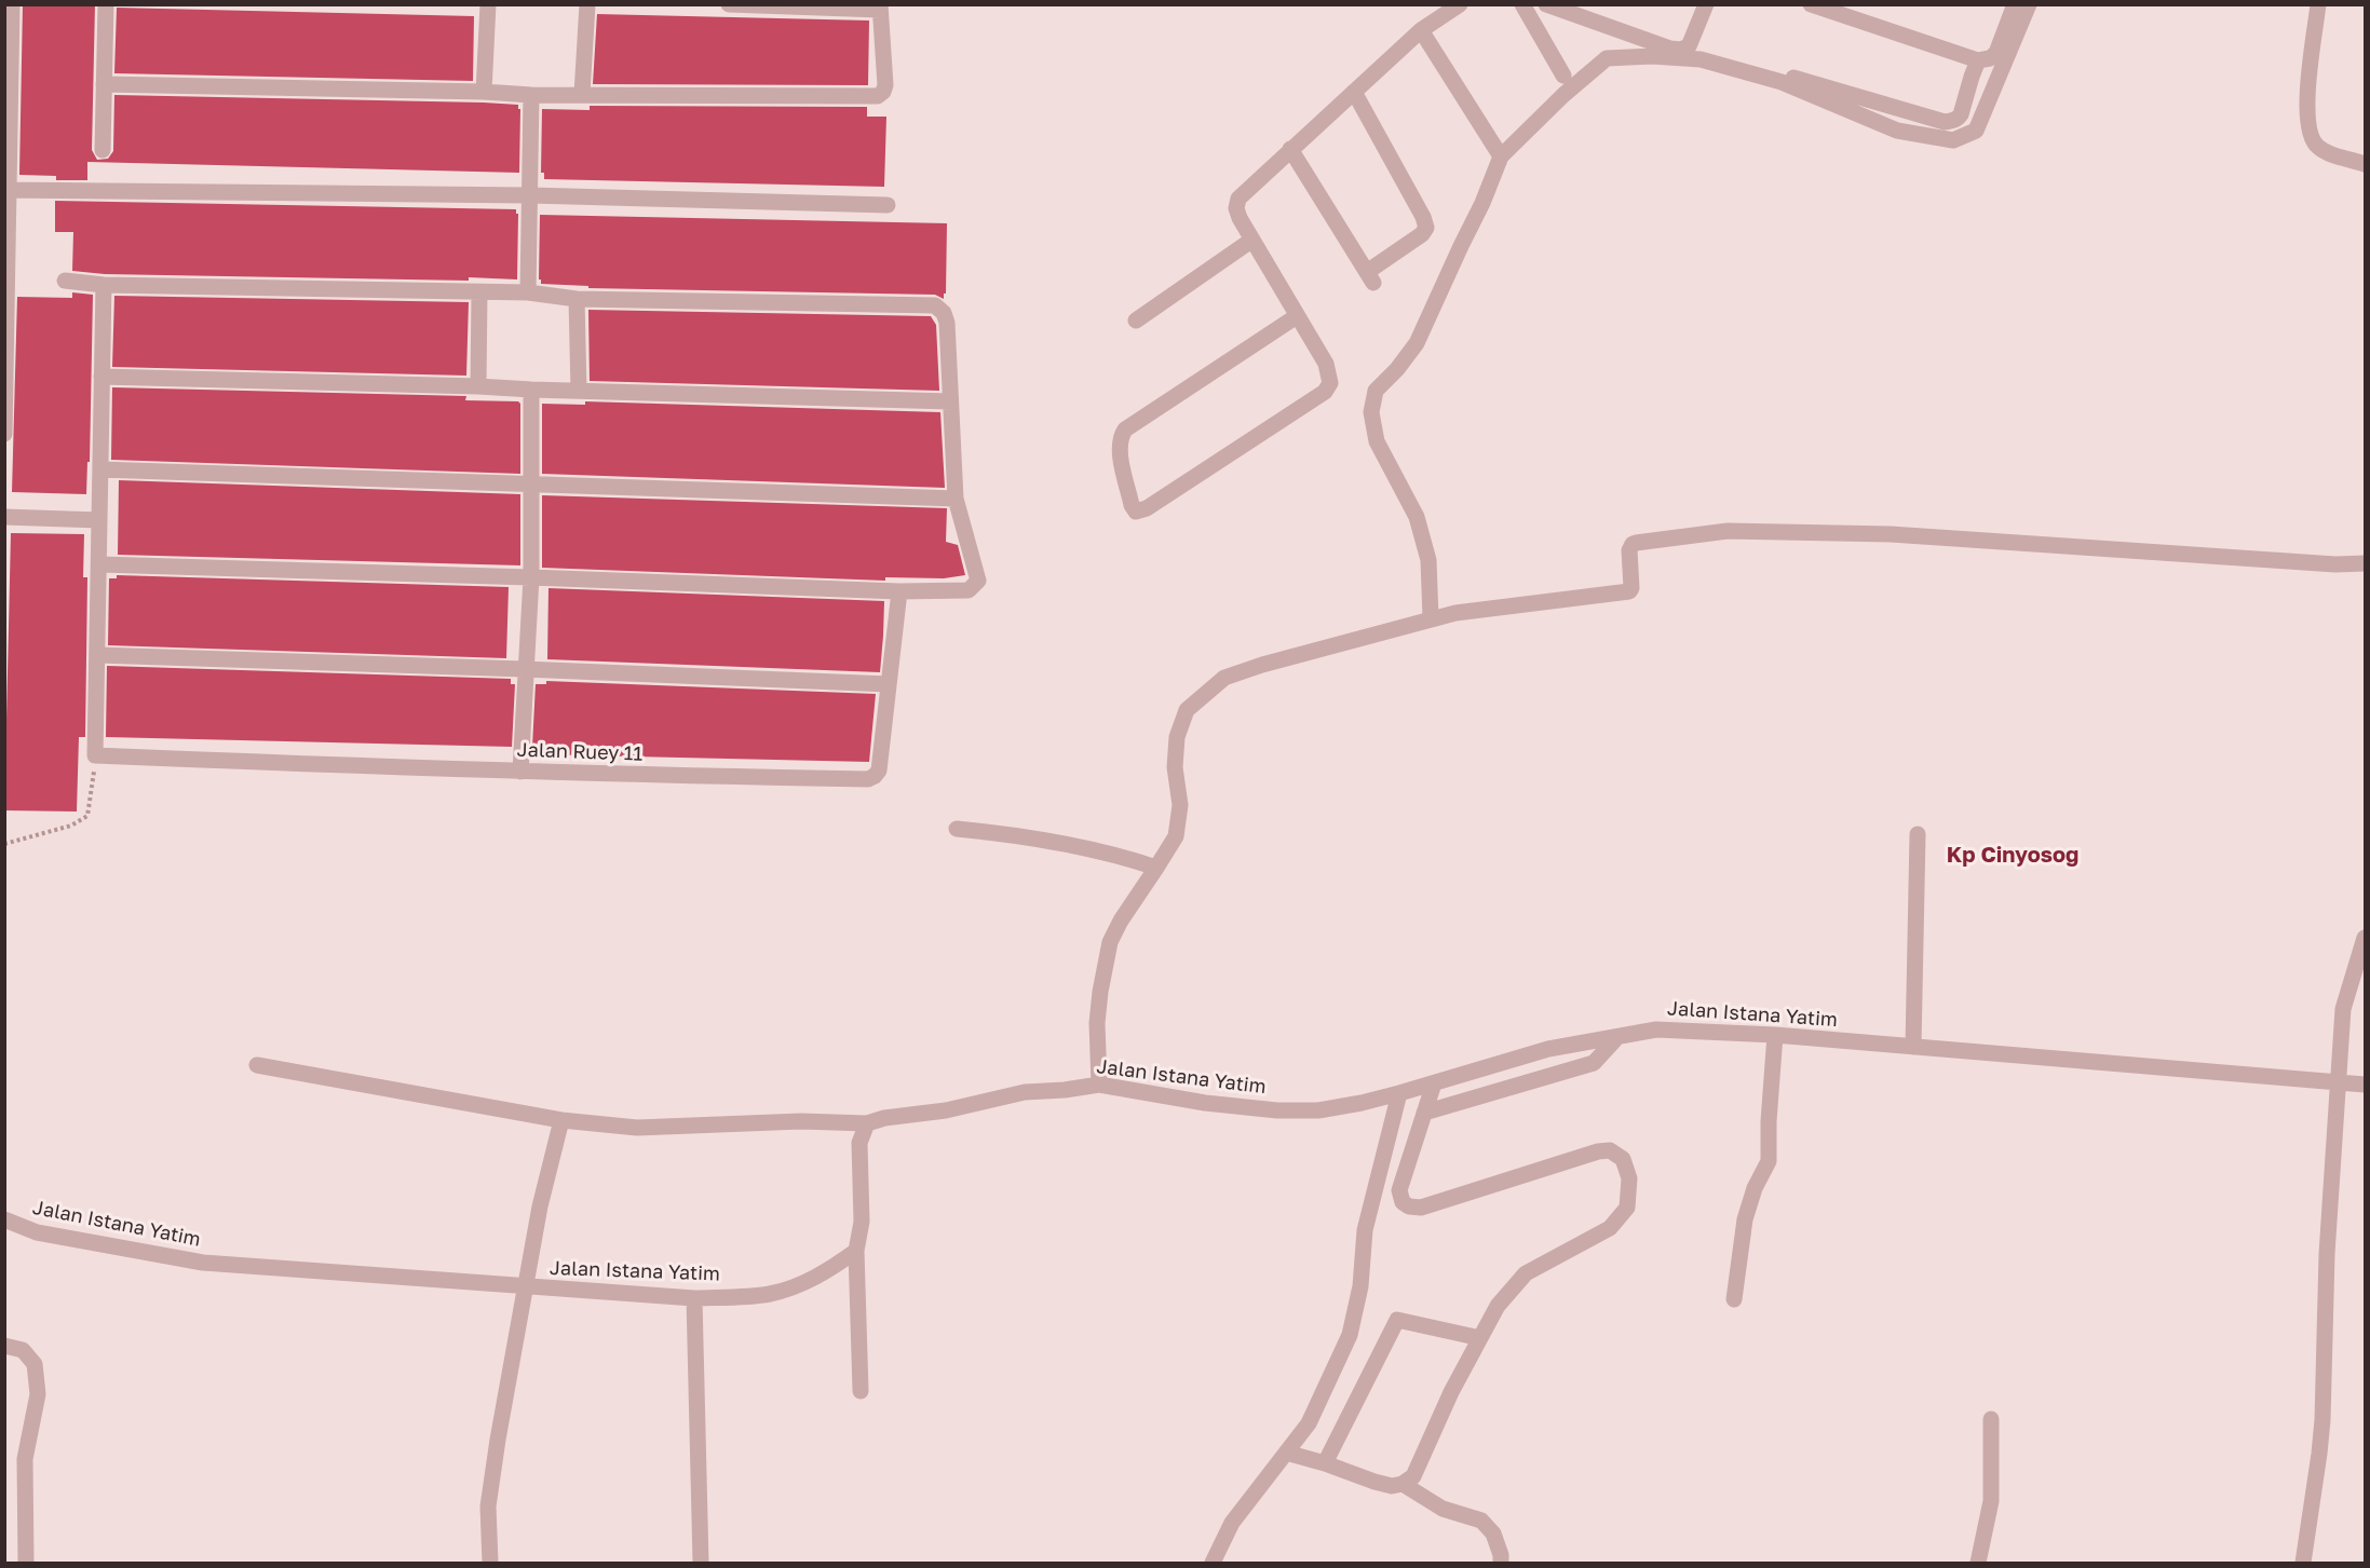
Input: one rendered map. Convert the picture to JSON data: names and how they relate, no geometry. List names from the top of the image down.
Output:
{
  "streets": {
    "street": ["Jalan Ruey 11", "Jalan Istana Yatim"]
  },
  "districts": ["Kp Cinyosog"]
}
